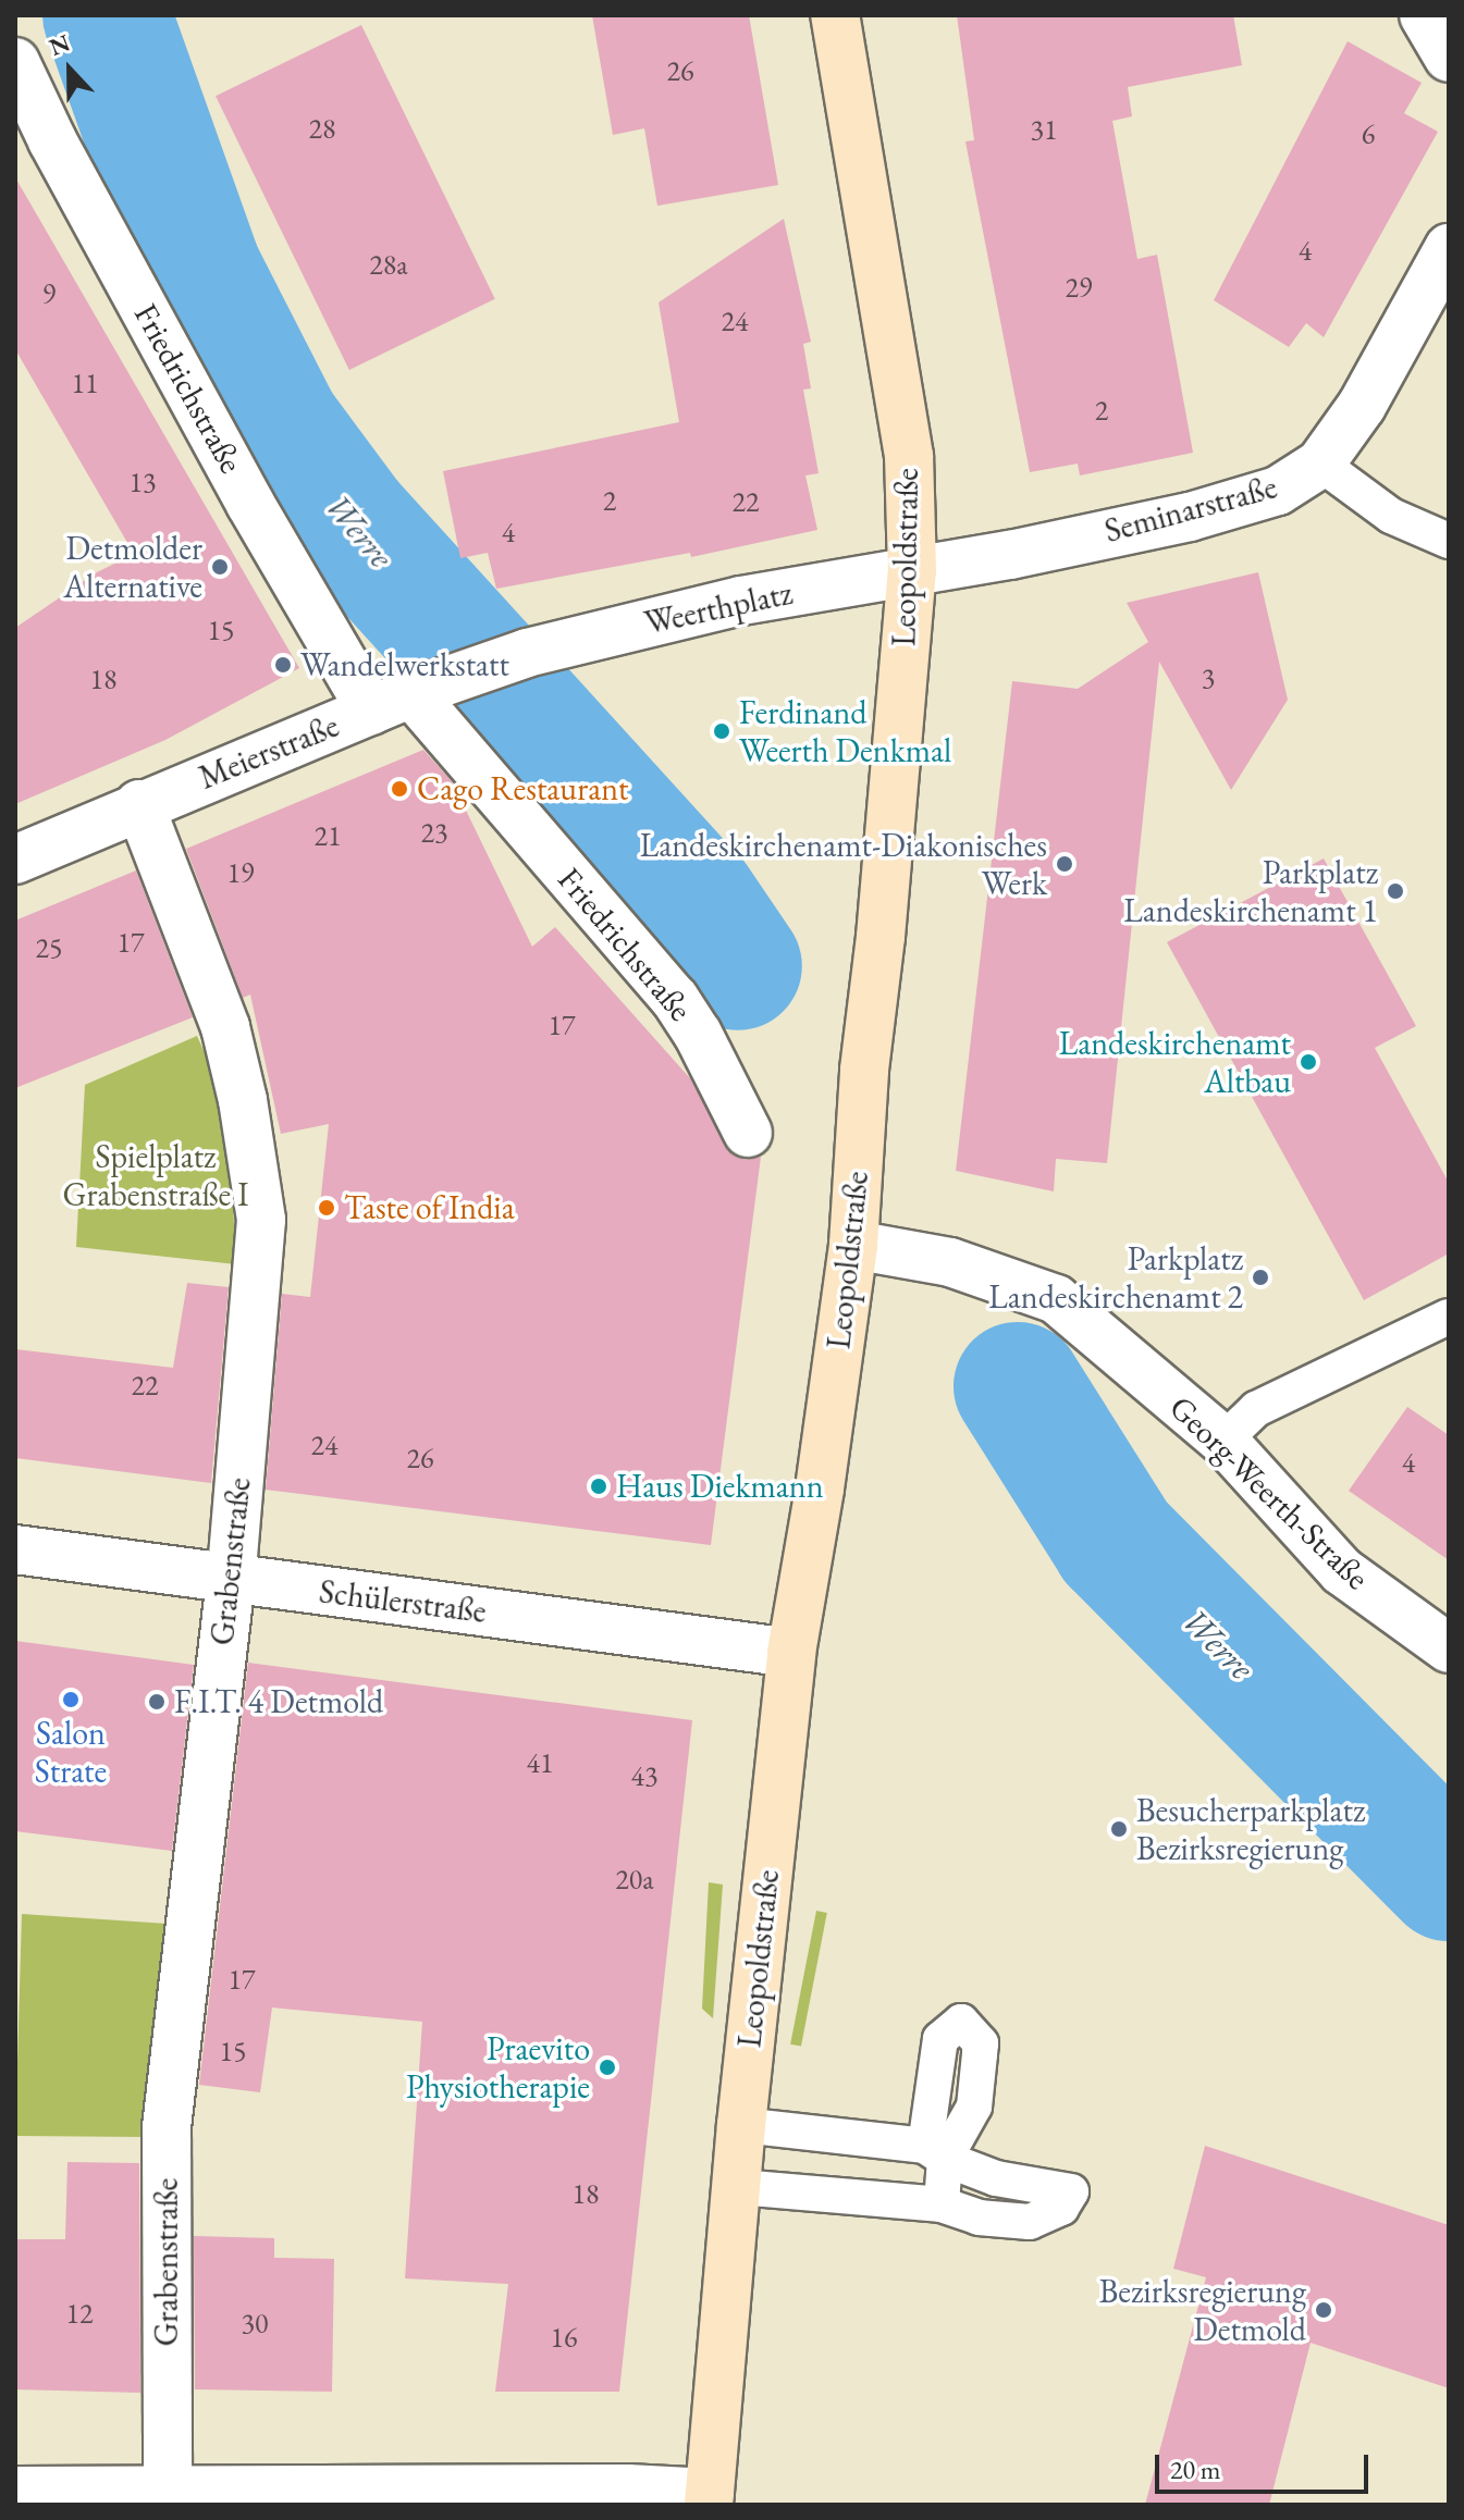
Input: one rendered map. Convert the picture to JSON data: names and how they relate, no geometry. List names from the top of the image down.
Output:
{
  "streets": {
    "street": [
      "Friedrichstraße",
      "Seminarstraße",
      "Leopoldstraße",
      "Weerthplatz",
      "Meierstraße",
      "Georg-Weerth-Straße",
      "Grabenstraße",
      "Schülerstraße"
    ]
  },
  "crossings": [
    ["Friedrichstraße", "Meierstraße"],
    ["Seminarstraße", "Leopoldstraße"],
    ["Seminarstraße", "Weerthplatz"],
    ["Leopoldstraße", "Weerthplatz"],
    ["Leopoldstraße", "Georg-Weerth-Straße"],
    ["Leopoldstraße", "Schülerstraße"],
    ["Weerthplatz", "Meierstraße"],
    ["Meierstraße", "Grabenstraße"],
    ["Grabenstraße", "Schülerstraße"]
  ],
  "water": ["Werre"],
  "parks": ["Spielplatz Grabenstraße I"],
  "places": [
    "Detmolder Alternative",
    "Wandelwerkstatt",
    "Ferdinand Weerth Denkmal",
    "Cago Restaurant",
    "Landeskirchenamt-Diakonisches Werk",
    "Parkplatz Landeskirchenamt 1",
    "Landeskirchenamt Altbau",
    "Taste of India",
    "Parkplatz Landeskirchenamt 2",
    "Haus Diekmann",
    "Salon Strate",
    "F.I.T. 4 Detmold",
    "Besucherparkplatz Bezirksregierung",
    "Praevito Physiotherapie",
    "Bezirksregierung Detmold"
  ],
  "house_numbers": [
    "26",
    "28",
    "31",
    "6",
    "4",
    "28a",
    "29",
    "9",
    "24",
    "11",
    "2",
    "13",
    "2",
    "22",
    "4",
    "15",
    "3",
    "18",
    "23",
    "21",
    "19",
    "17",
    "25",
    "17",
    "22",
    "24",
    "26",
    "4",
    "41",
    "43",
    "20a",
    "17",
    "15",
    "18",
    "12",
    "30",
    "16"
  ],
  "scale_bar": "20 m",
  "north": "top"
}
